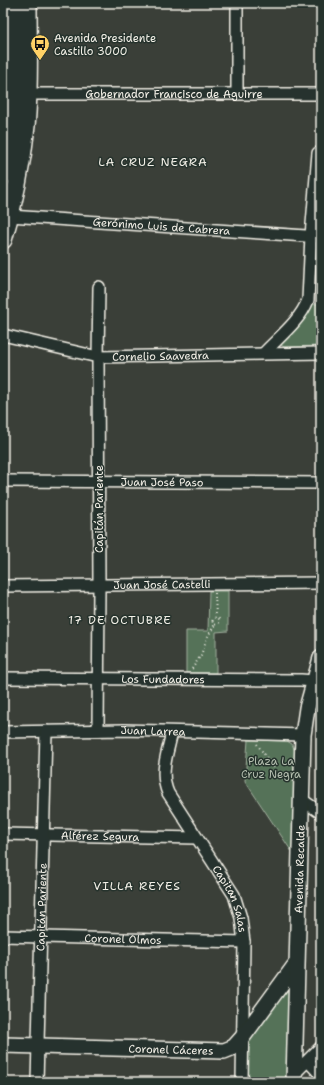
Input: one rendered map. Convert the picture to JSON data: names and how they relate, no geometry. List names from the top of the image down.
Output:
{
  "streets": {
    "street": [
      "Gobernador Francisco de Aguirre",
      "Gerónimo Luis de Cabrera",
      "Cornelio Saavedra",
      "Juan José Paso",
      "Capitán Pariente",
      "Juan José Castelli",
      "Los Fundadores",
      "Juan Larrea",
      "Alférez Segura",
      "Avenida Recalde",
      "Capitan Salas",
      "Coronel Olmos",
      "Coronel Cáceres"
    ]
  },
  "crossings": [
    ["Cornelio Saavedra", "Capitán Pariente"],
    ["Juan José Paso", "Capitán Pariente"],
    ["Capitán Pariente", "Juan José Castelli"],
    ["Capitán Pariente", "Los Fundadores"],
    ["Capitán Pariente", "Juan Larrea"],
    ["Capitán Pariente", "Alférez Segura"],
    ["Capitán Pariente", "Coronel Olmos"],
    ["Capitán Pariente", "Coronel Cáceres"],
    ["Los Fundadores", "Avenida Recalde"],
    ["Juan Larrea", "Avenida Recalde"],
    ["Juan Larrea", "Capitan Salas"],
    ["Alférez Segura", "Capitan Salas"],
    ["Avenida Recalde", "Coronel Cáceres"],
    ["Capitan Salas", "Coronel Olmos"],
    ["Capitan Salas", "Coronel Cáceres"]
  ],
  "districts": ["LA CRUZ NEGRA", "17 DE OCTUBRE", "VILLA REYES"],
  "parks": ["Plaza La Cruz Negra"],
  "places": {
    "bus stop": ["Avenida Presidente Castillo 3000"]
  }
}
